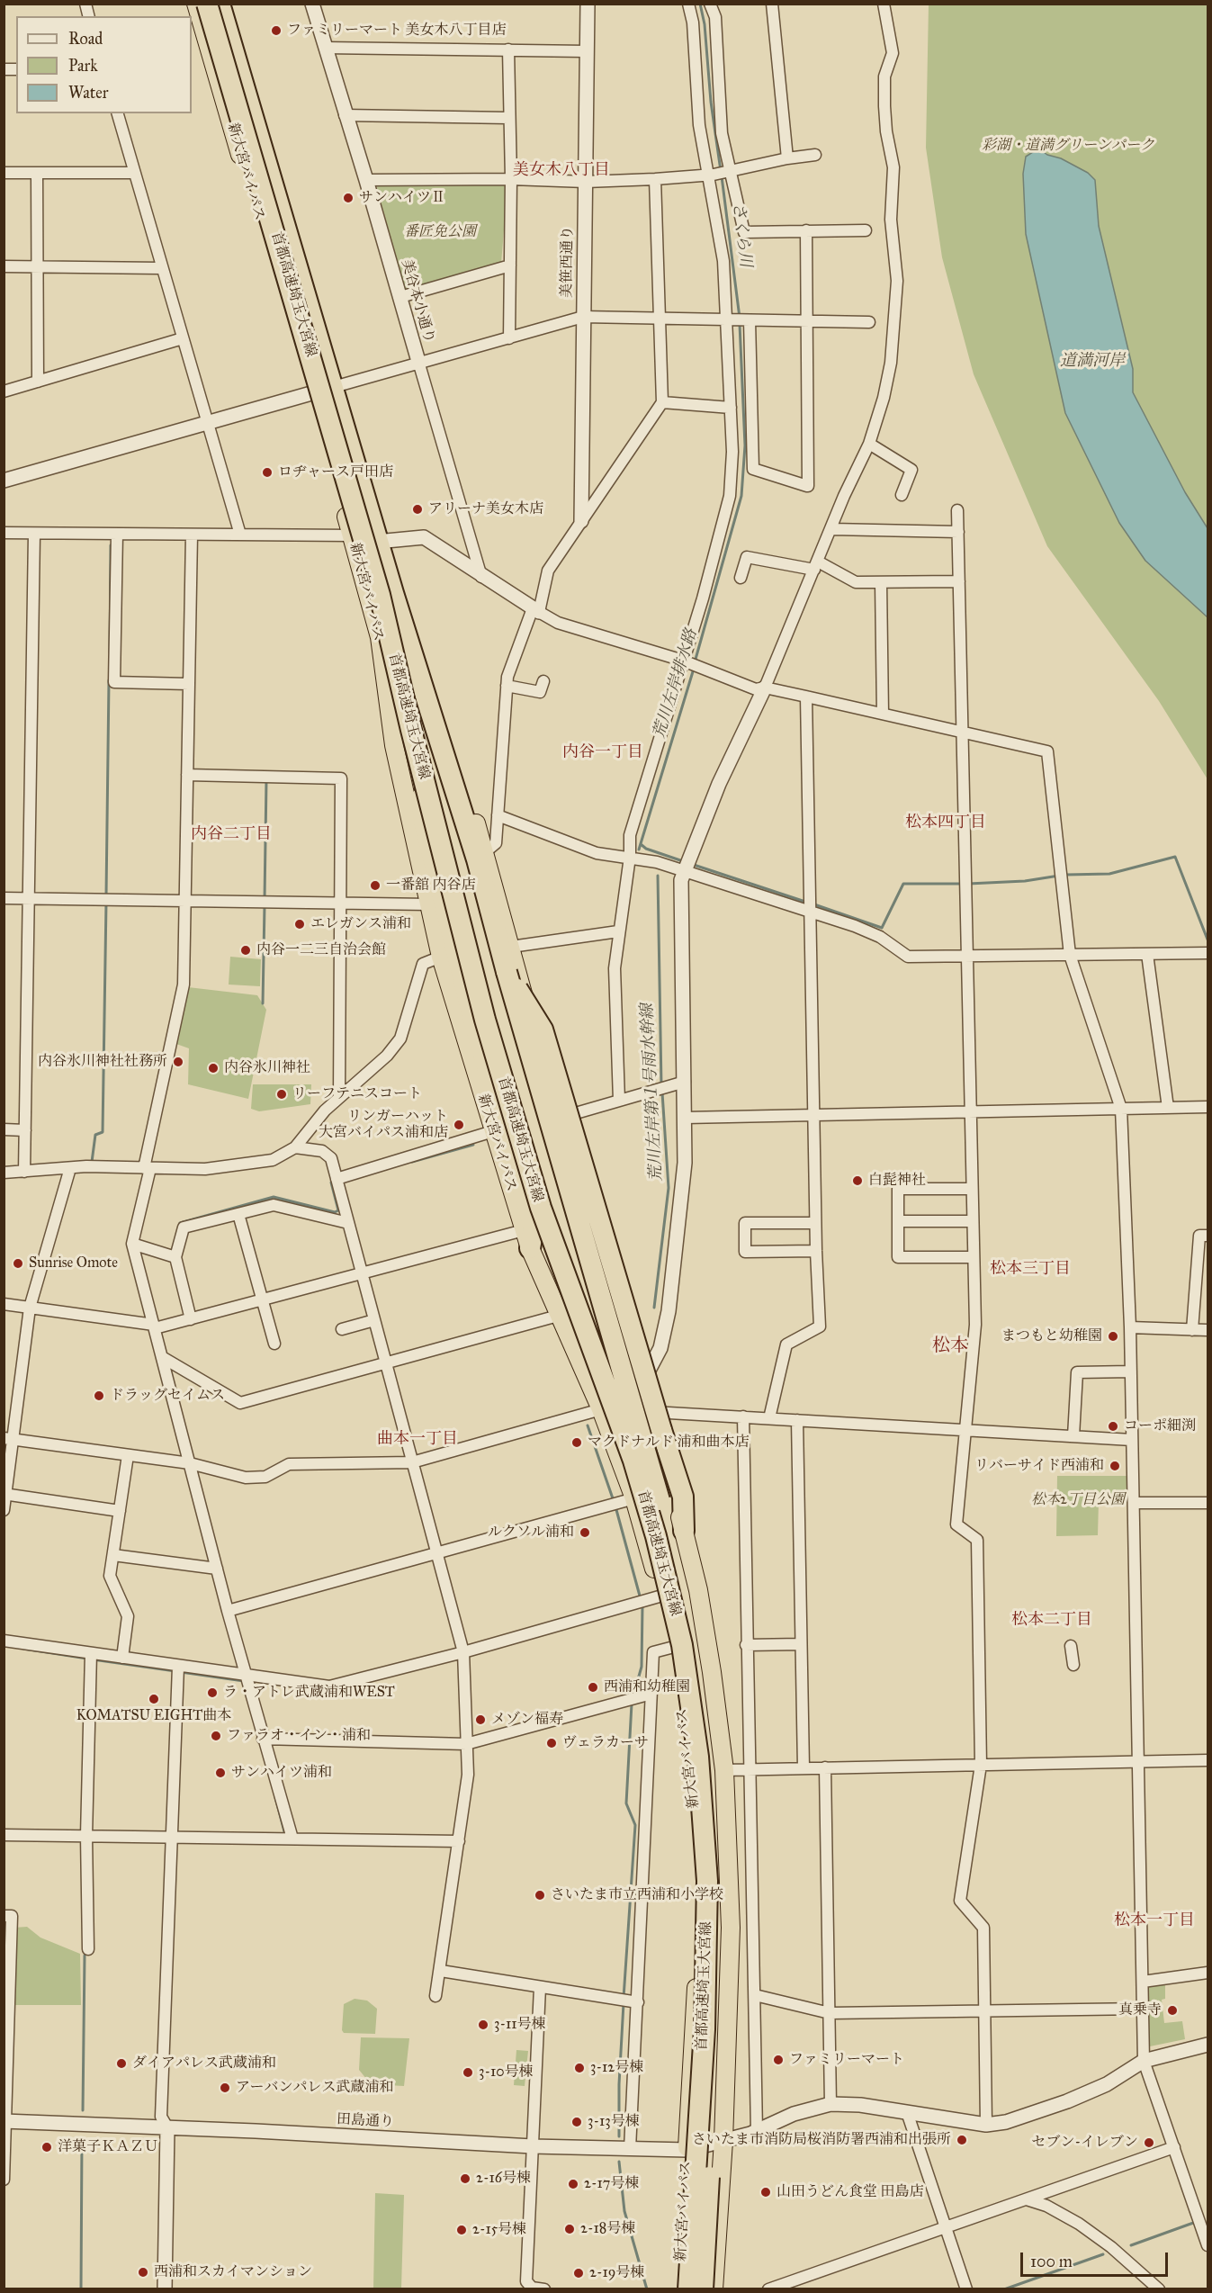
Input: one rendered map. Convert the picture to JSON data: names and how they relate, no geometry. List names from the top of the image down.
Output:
{
  "streets": {
    "highway": ["新大宮バイパス", "首都高速埼玉大宮線"],
    "street": ["美笹西通り", "美谷本小通り", "田島通り"]
  },
  "crossings": [
    ["新大宮バイパス", "田島通り"]
  ],
  "districts": [
    "美女木八丁目",
    "内谷一丁目",
    "松本四丁目",
    "内谷二丁目",
    "松本三丁目",
    "松本",
    "曲本一丁目",
    "松本二丁目",
    "松本一丁目"
  ],
  "water": [
    "さくら川",
    "道満河岸",
    "荒川左岸排水路",
    "荒川左岸第１号雨水幹線"
  ],
  "parks": ["彩湖・道満グリーンパーク", "番匠免公園", "松本2丁目公園"],
  "places": [
    "ファミリーマート 美女木八丁目店",
    "サンハイツⅡ",
    "ロヂャース戸田店",
    "アリーナ美女木店",
    "一番舘 内谷店",
    "エレガンス浦和",
    "内谷一二三自治会館",
    "内谷氷川神社社務所",
    "内谷氷川神社",
    "リーフテニスコート",
    "リンガーハット 大宮バイパス浦和店",
    "白髭神社",
    "Sunrise Omote",
    "まつもと幼稚園",
    "ドラッグセイムス",
    "コーポ細渕",
    "マクドナルド 浦和曲本店",
    "リバーサイド西浦和",
    "ルクソル浦和",
    "西浦和幼稚園",
    "ラ・アトレ武蔵浦和WEST",
    "KOMATSU EIGHT曲本",
    "メゾン福寿",
    "ファラオ・イン・浦和",
    "ヴェラカーサ",
    "サンハイツ浦和",
    "さいたま市立西浦和小学校",
    "真乗寺",
    "3-11号棟",
    "ファミリーマート",
    "ダイアパレス武蔵浦和",
    "3-12号棟",
    "3-10号棟",
    "アーバンパレス武蔵浦和",
    "3-13号棟",
    "さいたま市消防局桜消防署西浦和出張所",
    "セブン-イレブン",
    "洋菓子ＫＡＺＵ",
    "2-16号棟",
    "2-17号棟",
    "山田うどん食堂 田島店",
    "2-18号棟",
    "2-15号棟",
    "西浦和スカイマンション",
    "2-19号棟"
  ],
  "legend": ["Road", "Park", "Water"],
  "scale_bar": "100 m"
}
